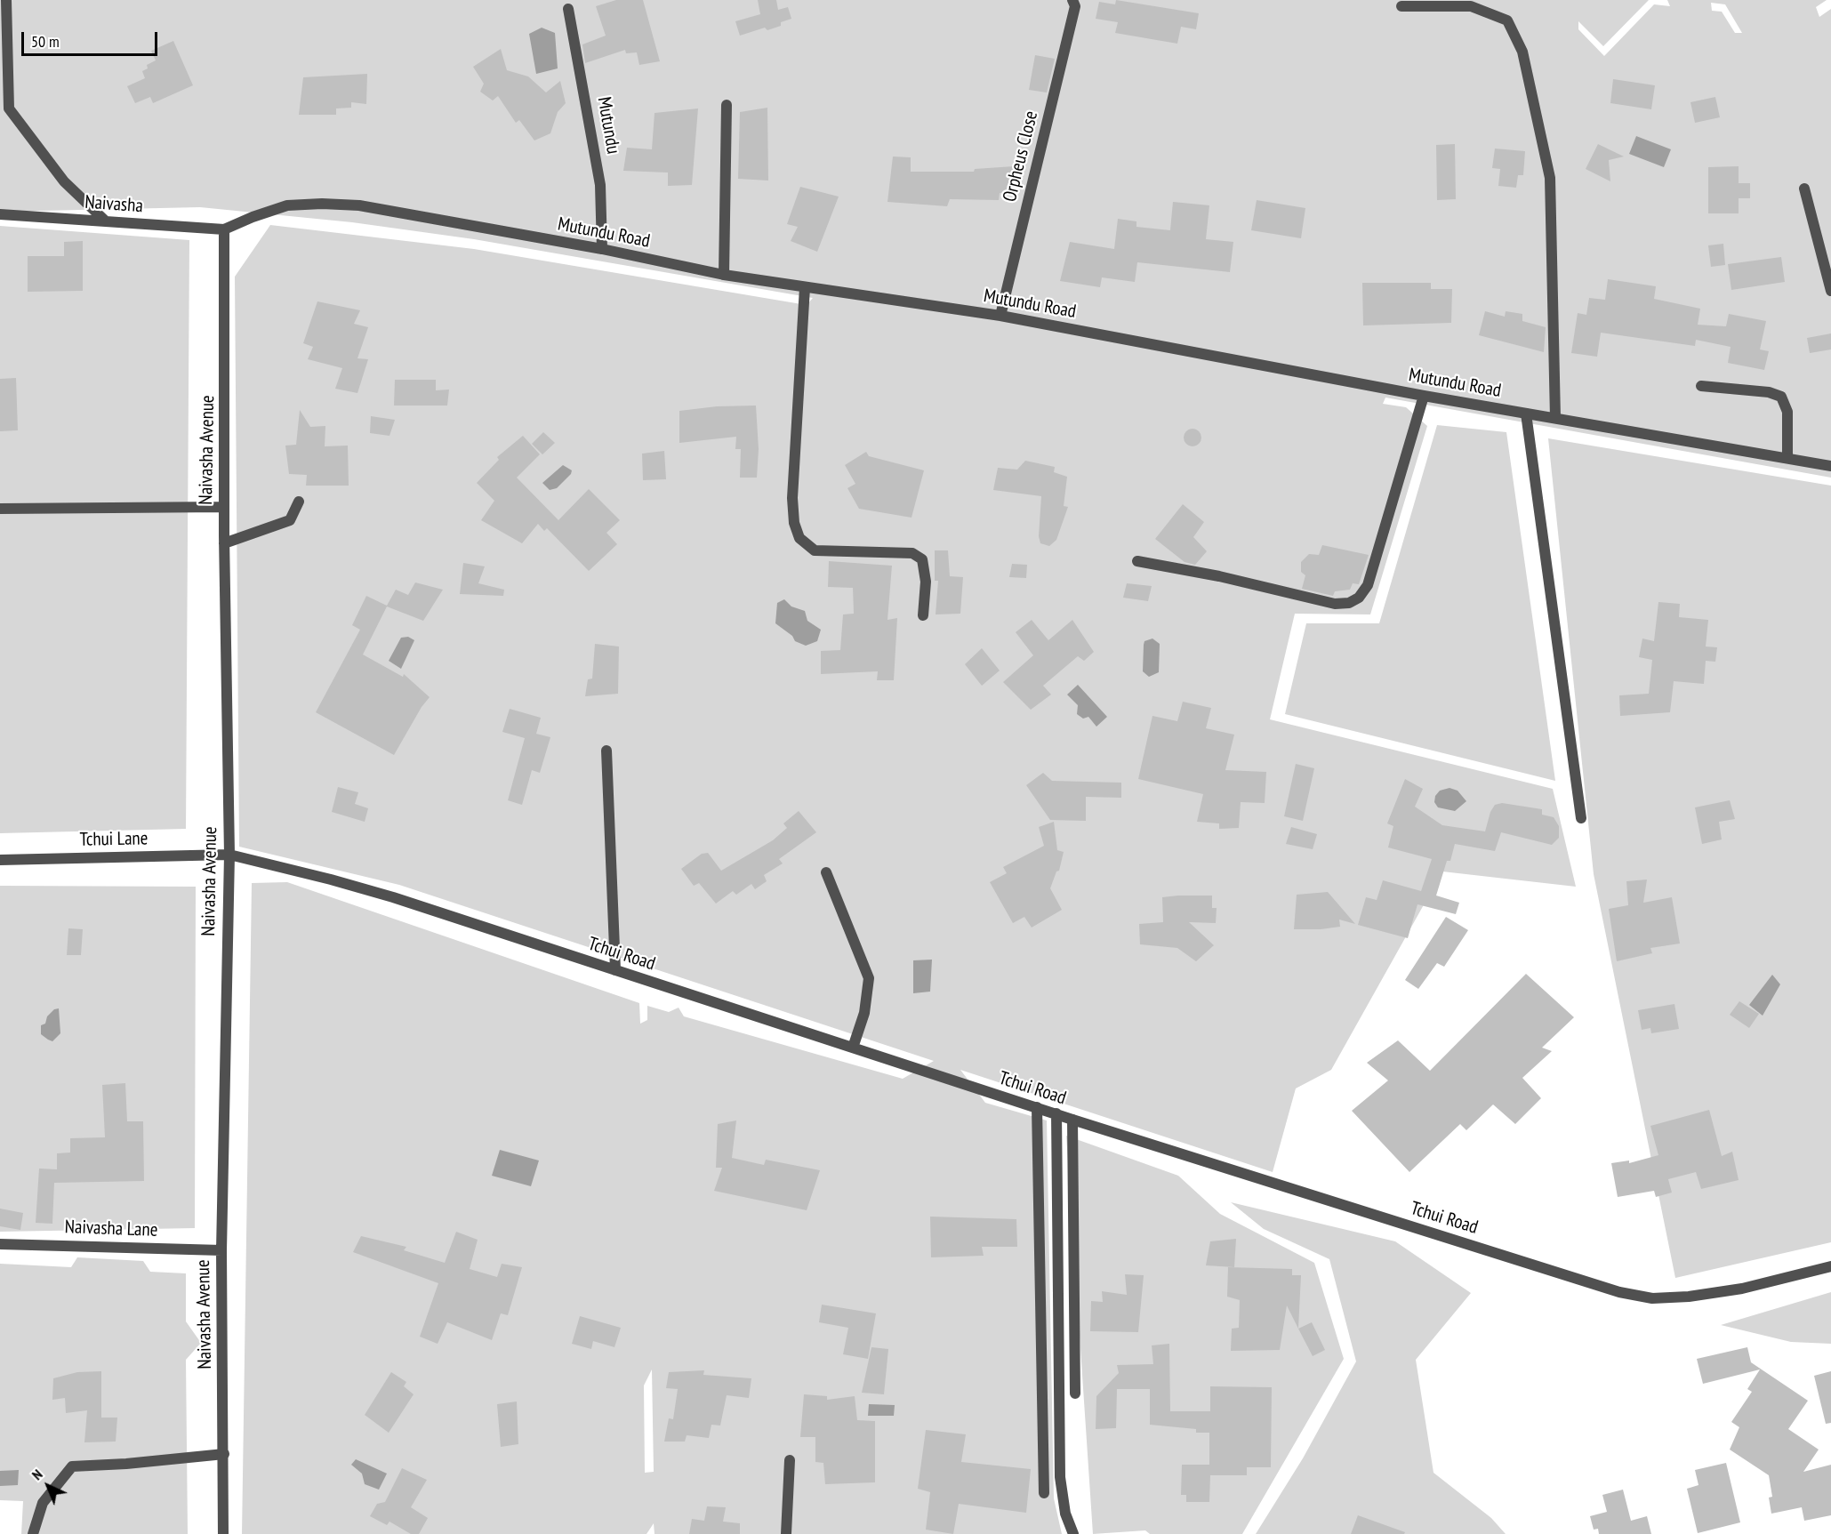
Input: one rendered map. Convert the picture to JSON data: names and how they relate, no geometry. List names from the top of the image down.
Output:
{
  "streets": {
    "street": [
      "Mutundu",
      "Orpheus Close",
      "Naivasha",
      "Mutundu Road",
      "Naivasha Avenue",
      "Tchui Lane",
      "Tchui Road",
      "Naivasha Lane"
    ]
  },
  "crossings": [
    ["Mutundu", "Mutundu Road"],
    ["Orpheus Close", "Mutundu Road"],
    ["Naivasha", "Mutundu Road"],
    ["Naivasha", "Naivasha Avenue"],
    ["Mutundu Road", "Naivasha Avenue"],
    ["Naivasha Avenue", "Tchui Lane"],
    ["Naivasha Avenue", "Tchui Road"],
    ["Naivasha Avenue", "Naivasha Lane"],
    ["Tchui Lane", "Tchui Road"]
  ],
  "scale_bar": "50 m",
  "north": "top left"
}
